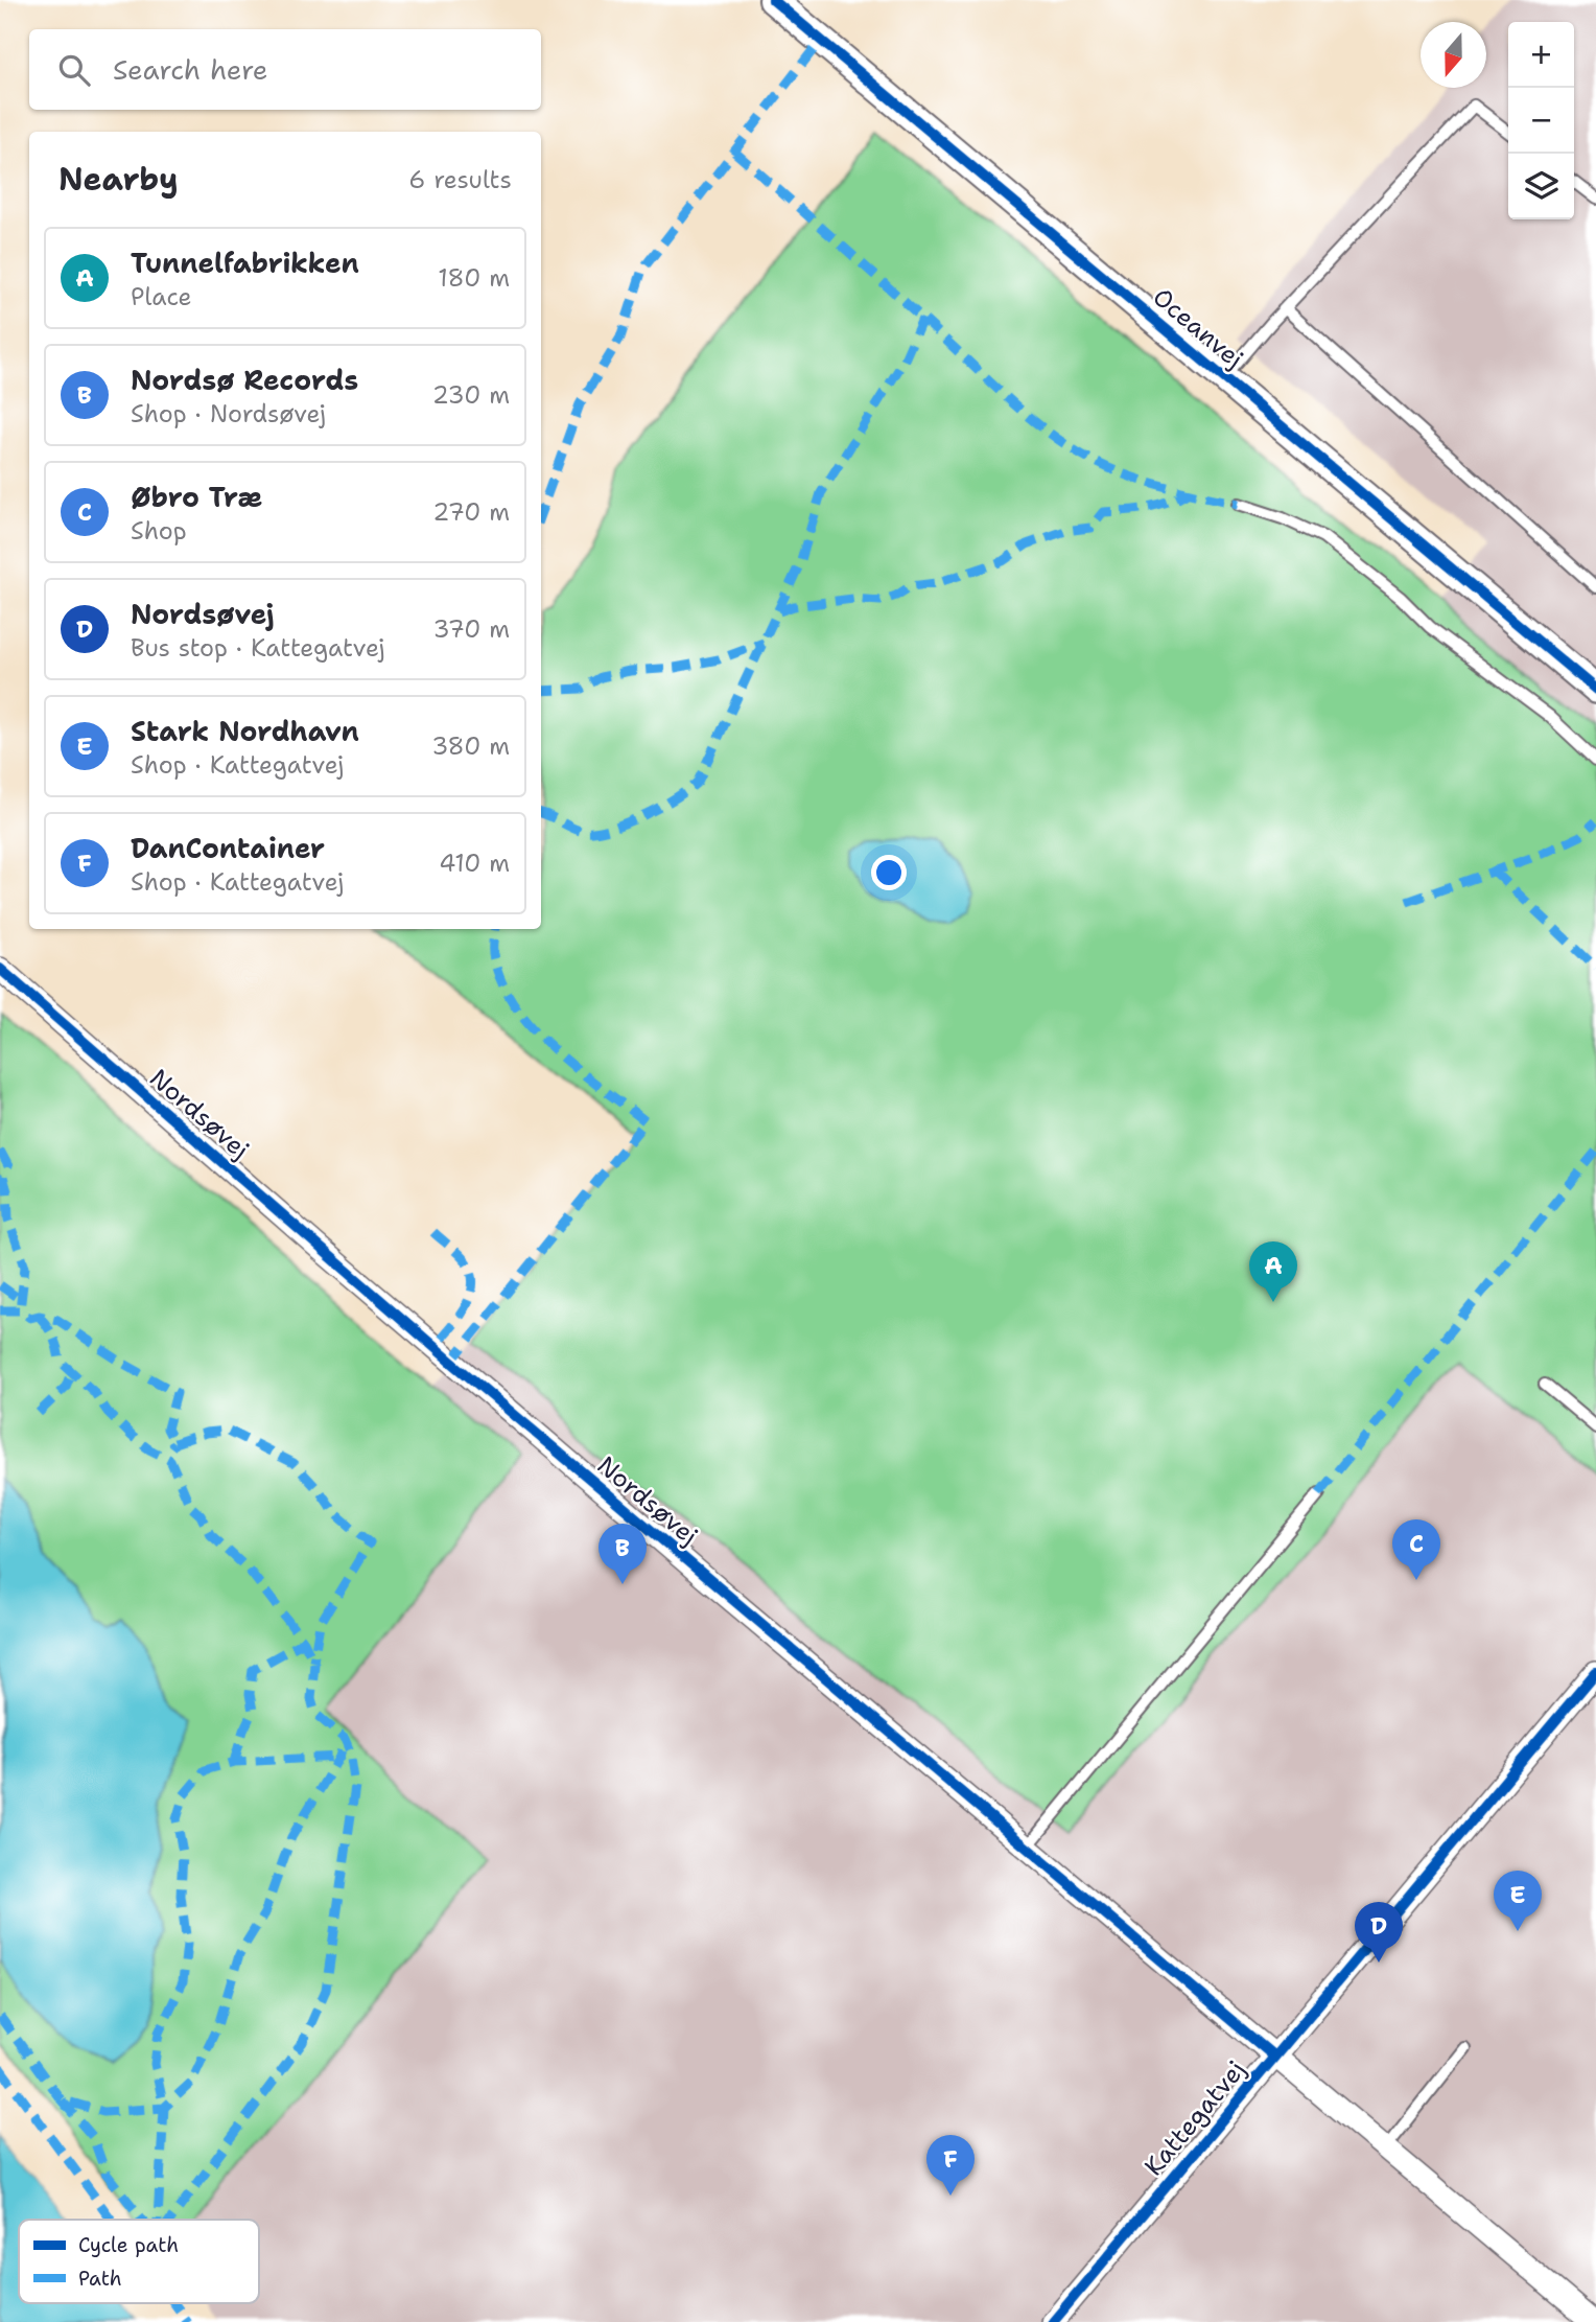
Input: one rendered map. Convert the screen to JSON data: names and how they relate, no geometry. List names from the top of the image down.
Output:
{
  "streets": {
    "street": ["Oceanvej", "Nordsøvej", "Kattegatvej"]
  },
  "crossings": [
    ["Nordsøvej", "Kattegatvej"]
  ],
  "legend": ["Cycle path", "Path"],
  "north": "bottom",
  "page": {
    "map_buttons": ["+", "−"],
    "search": "Search here",
    "heading": ["Nearby", "6 results"],
    "list": [
      {
        "mark": "A",
        "name": "Tunnelfabrikken",
        "note": "Place",
        "value": "180 m"
      },
      {
        "mark": "B",
        "name": "Nordsø Records",
        "note": "Shop · Nordsøvej",
        "value": "230 m"
      },
      {
        "mark": "C",
        "name": "Øbro Træ",
        "note": "Shop",
        "value": "270 m"
      },
      {
        "mark": "D",
        "name": "Nordsøvej",
        "note": "Bus stop · Kattegatvej",
        "value": "370 m"
      },
      {
        "mark": "E",
        "name": "Stark Nordhavn",
        "note": "Shop · Kattegatvej",
        "value": "380 m"
      },
      {
        "mark": "F",
        "name": "DanContainer",
        "note": "Shop · Kattegatvej",
        "value": "410 m"
      }
    ],
    "pins": [
      "A",
      "C",
      "B",
      "E",
      "D",
      "F"
    ]
  }
}
